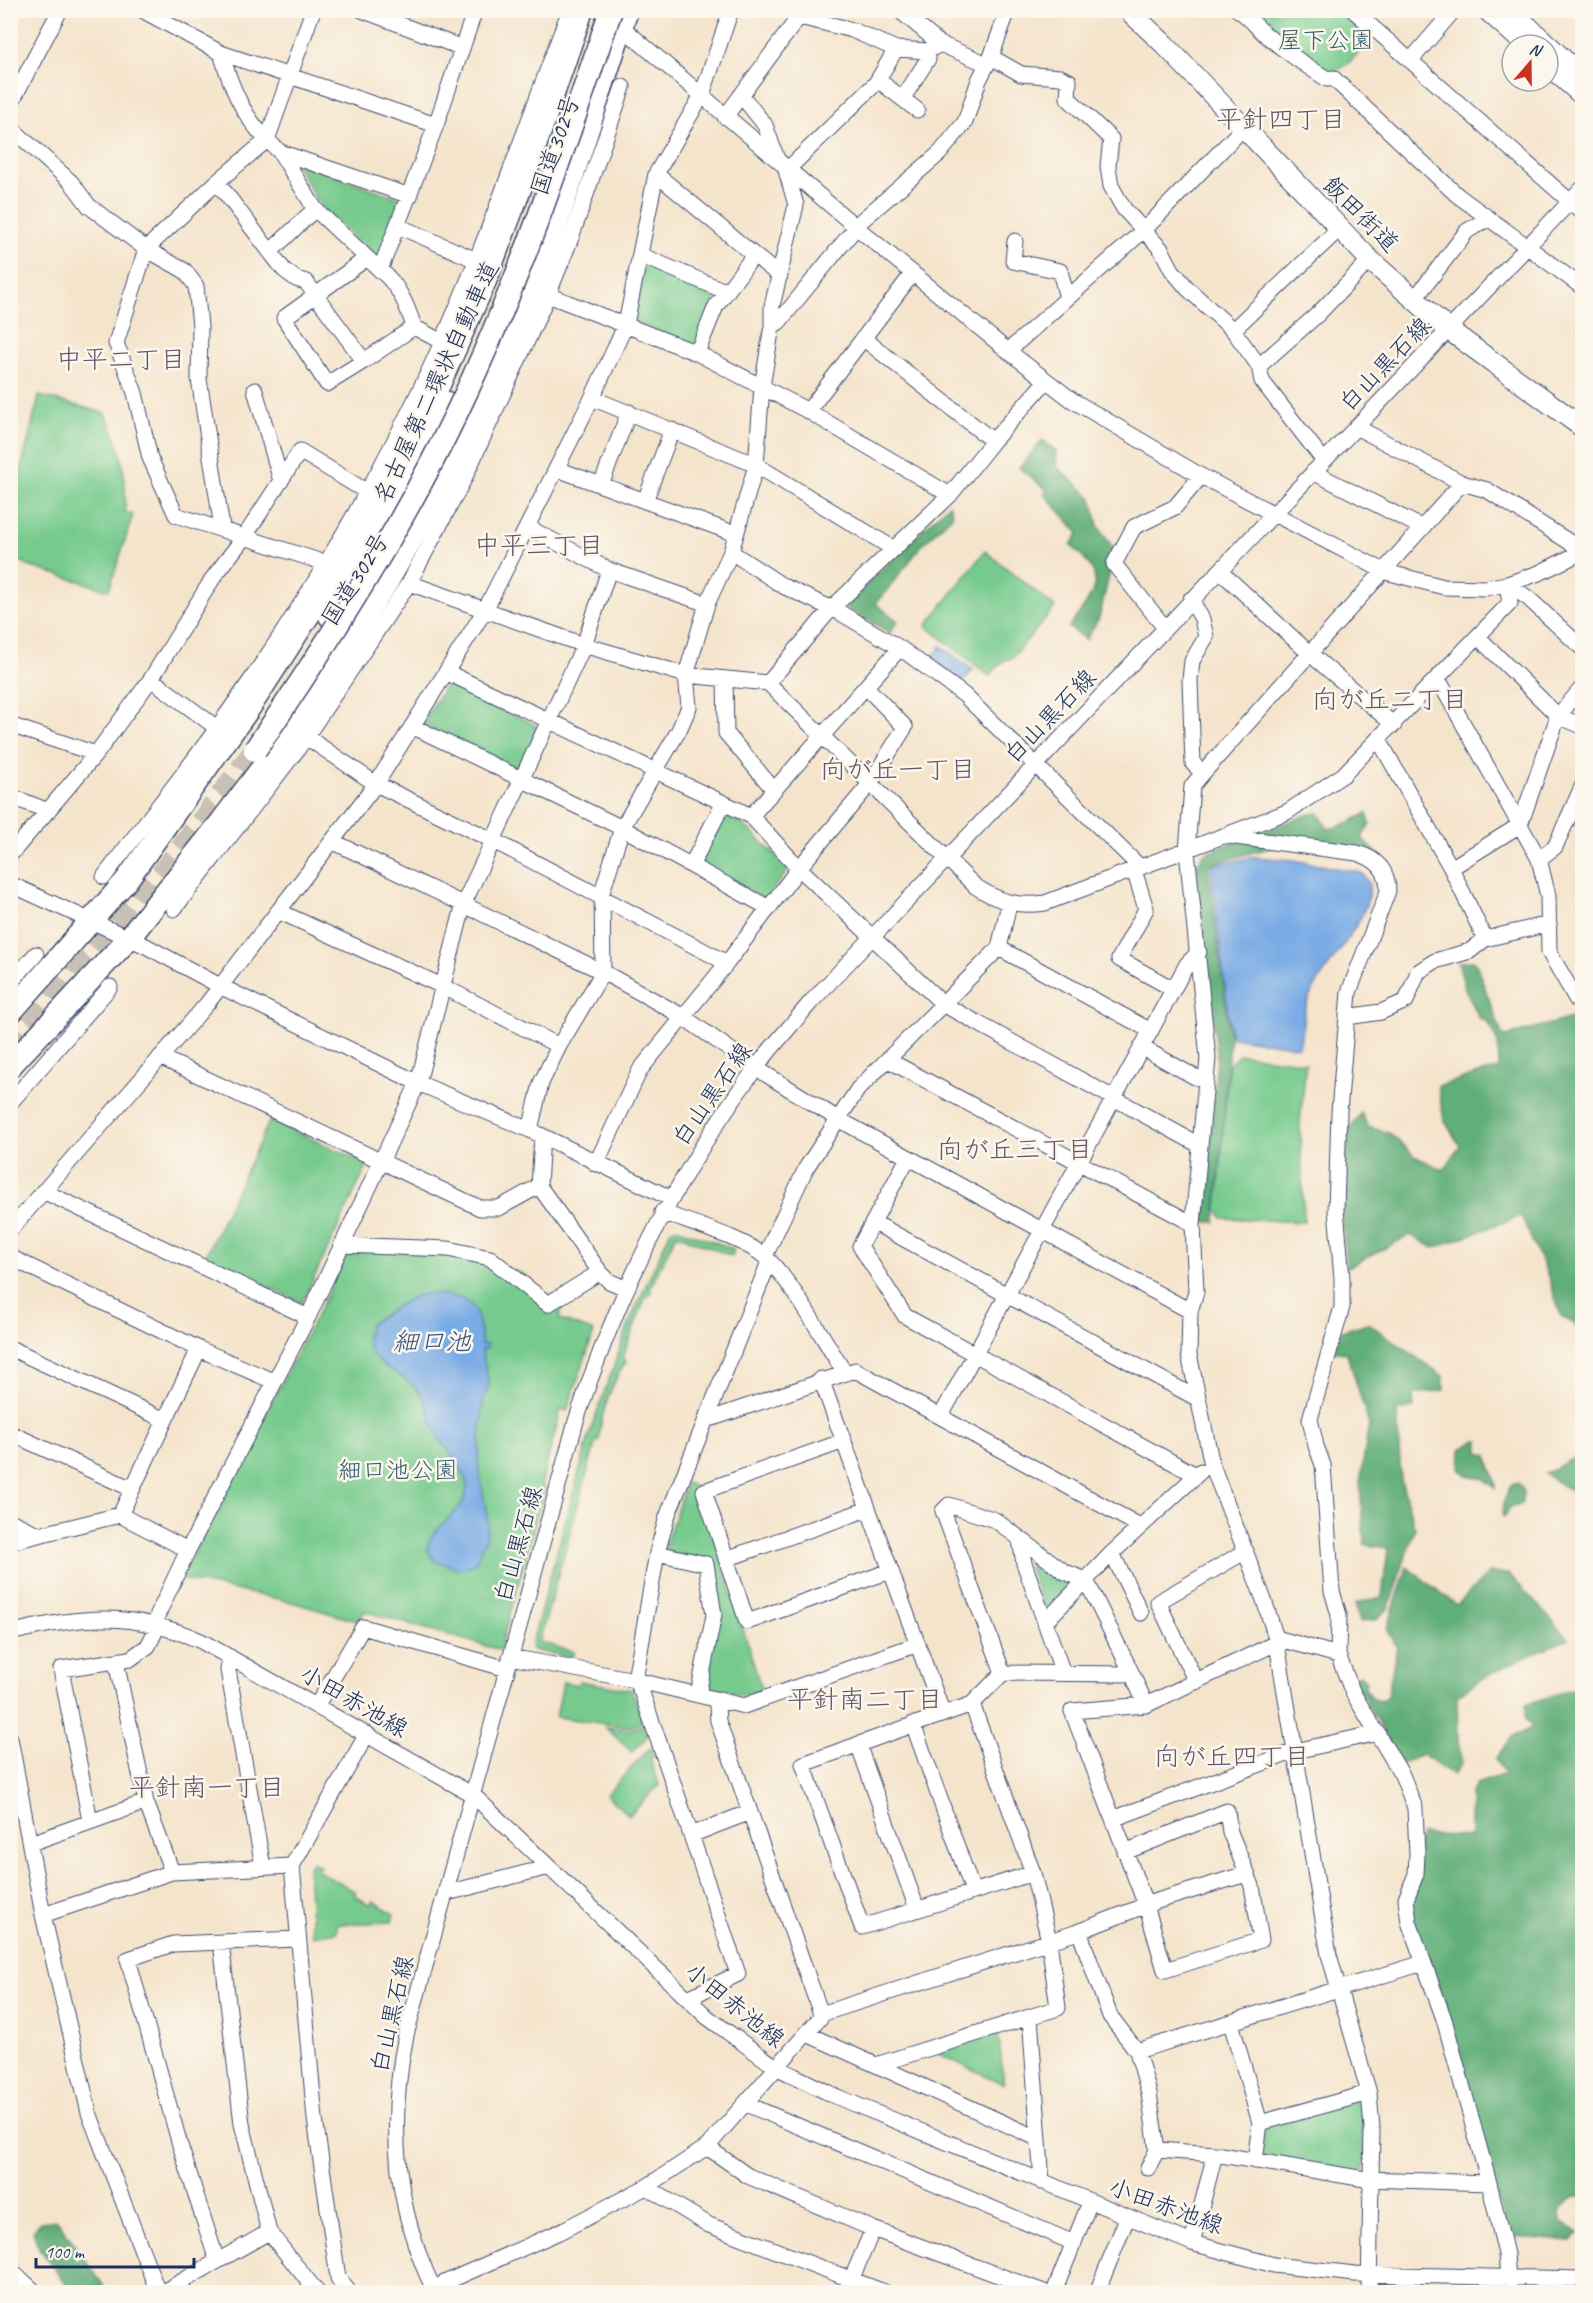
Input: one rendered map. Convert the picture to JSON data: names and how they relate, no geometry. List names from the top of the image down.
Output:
{
  "streets": {
    "highway": ["国道302号", "名古屋第二環状自動車道"],
    "main road": ["飯田街道"],
    "street": ["白山黒石線", "小田赤池線"]
  },
  "crossings": [
    ["国道302号", "名古屋第二環状自動車道"],
    ["飯田街道", "白山黒石線"],
    ["白山黒石線", "小田赤池線"]
  ],
  "districts": [
    "平針四丁目",
    "中平二丁目",
    "中平三丁目",
    "向が丘二丁目",
    "向が丘一丁目",
    "向が丘三丁目",
    "平針南二丁目",
    "向が丘四丁目",
    "平針南一丁目"
  ],
  "water": ["細口池"],
  "parks": ["屋下公園", "細口池公園"],
  "scale_bar": "100 m",
  "north": "top"
}
